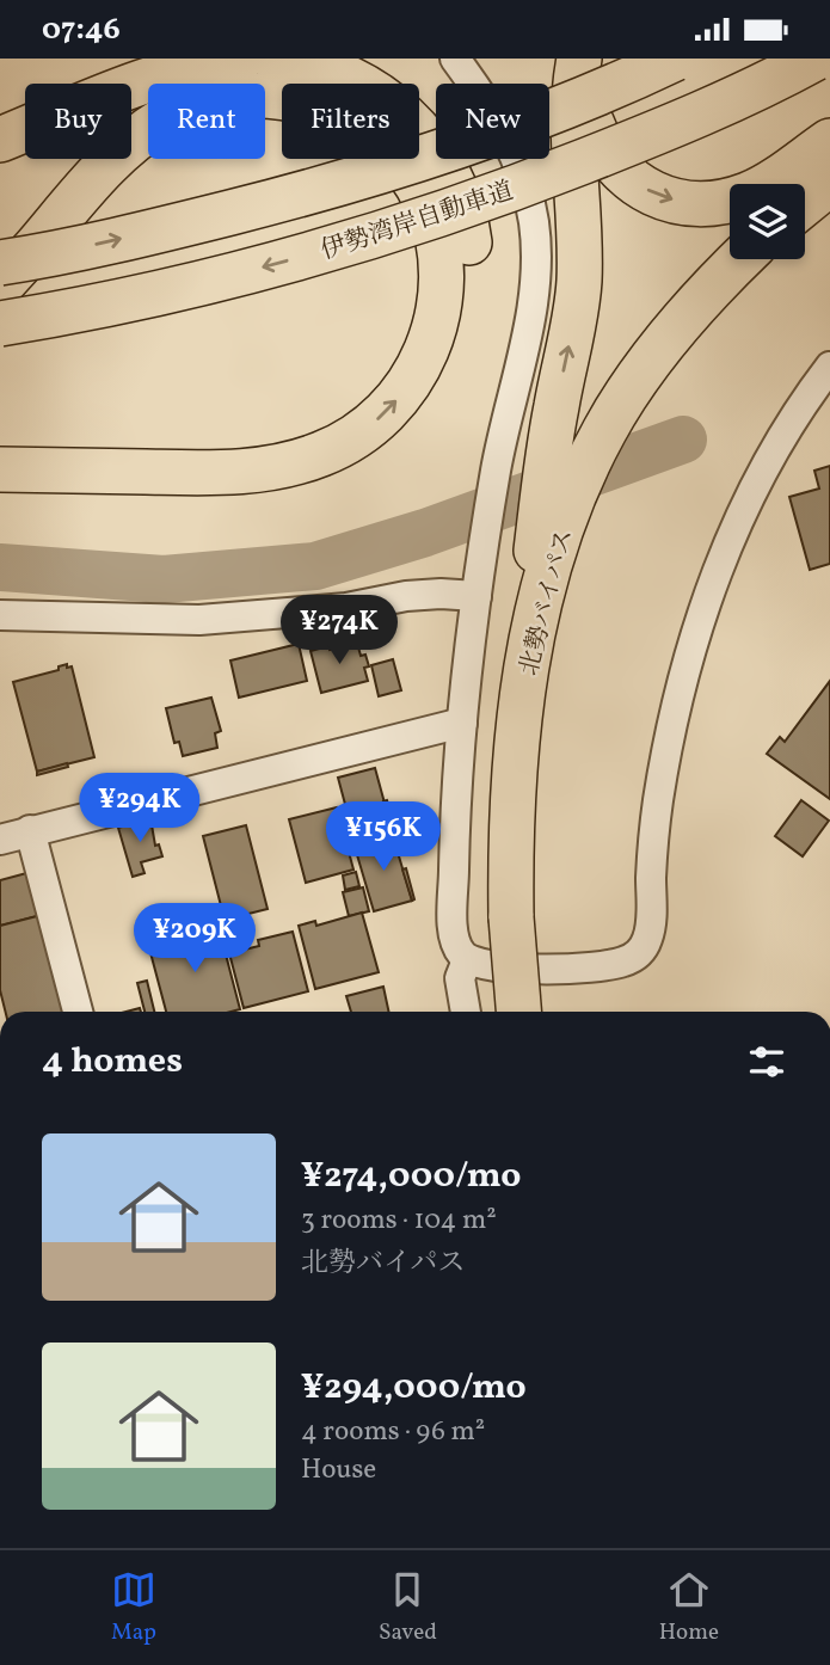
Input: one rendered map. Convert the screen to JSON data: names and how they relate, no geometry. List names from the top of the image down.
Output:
{
  "streets": {
    "highway": ["伊勢湾岸自動車道", "北勢バイパス"]
  },
  "page": {
    "status": "07:46",
    "chip": [
      "Buy",
      "Rent",
      "Filters",
      "New"
    ],
    "price": [
      "¥274K",
      "¥294K",
      "¥156K",
      "¥209K"
    ],
    "heading": "4 homes",
    "list": [
      {
        "name": "¥274,000/mo",
        "note": "3 rooms · 104 m² · 北勢バイパス"
      },
      {
        "name": "¥294,000/mo",
        "note": "4 rooms · 96 m² · House"
      }
    ],
    "tabs": ["Map", "Saved", "Home"]
  }
}
